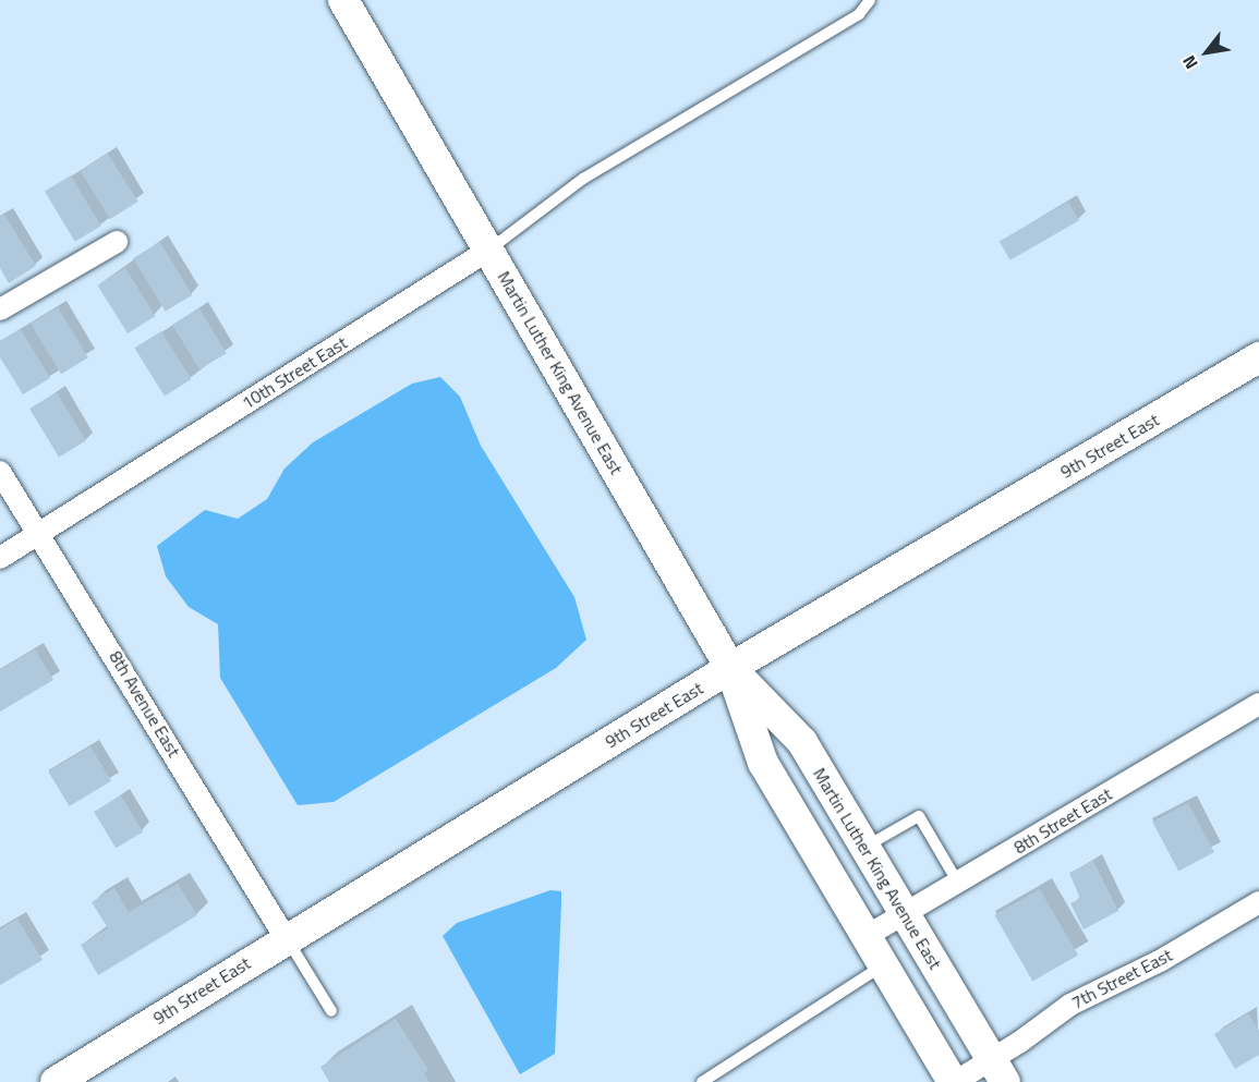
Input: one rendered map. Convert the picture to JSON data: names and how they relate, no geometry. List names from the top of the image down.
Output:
{
  "streets": {
    "street": [
      "10th Street East",
      "Martin Luther King Avenue East",
      "9th Street East",
      "8th Avenue East",
      "8th Street East",
      "7th Street East"
    ]
  },
  "crossings": [
    ["10th Street East", "Martin Luther King Avenue East"],
    ["10th Street East", "8th Avenue East"],
    ["Martin Luther King Avenue East", "9th Street East"],
    ["Martin Luther King Avenue East", "8th Street East"],
    ["Martin Luther King Avenue East", "7th Street East"],
    ["9th Street East", "8th Avenue East"]
  ],
  "north": "bottom left"
}
